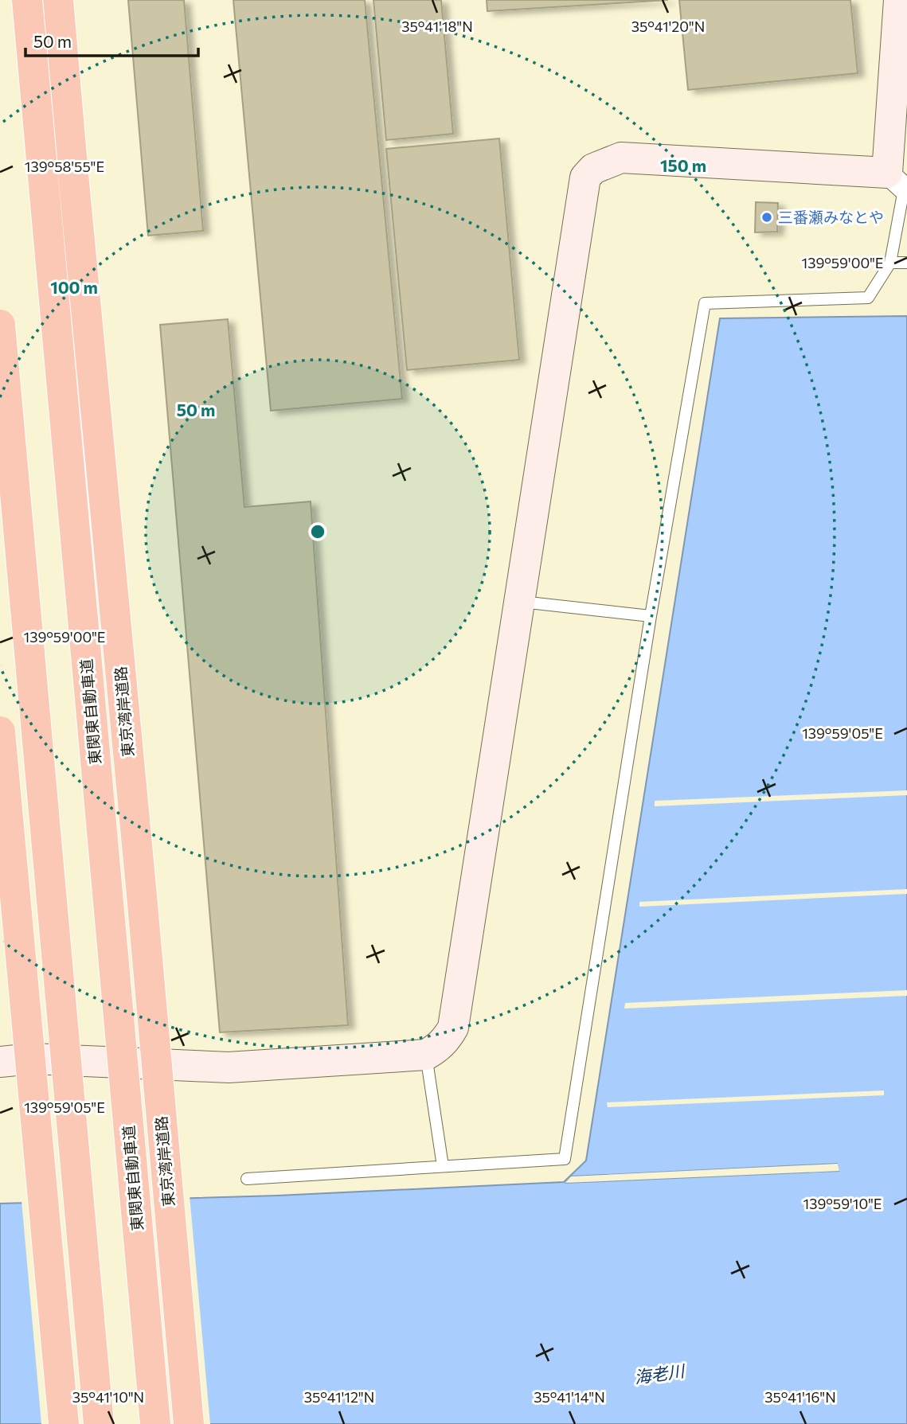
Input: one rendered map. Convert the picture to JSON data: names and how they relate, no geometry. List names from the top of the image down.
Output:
{
  "streets": {
    "highway": ["東関東自動車道", "東京湾岸道路"]
  },
  "water": ["海老川"],
  "places": ["三番瀬みなとや"],
  "scale_bar": "50 m",
  "coordinates": [
    "35°41'18\"N",
    "35°41'20\"N",
    "139°58'55\"E",
    "139°59'00\"E",
    "139°59'05\"E",
    "139°59'10\"E",
    "35°41'10\"N",
    "35°41'12\"N",
    "35°41'14\"N",
    "35°41'16\"N"
  ],
  "rings": ["150 m", "100 m", "50 m"]
}
